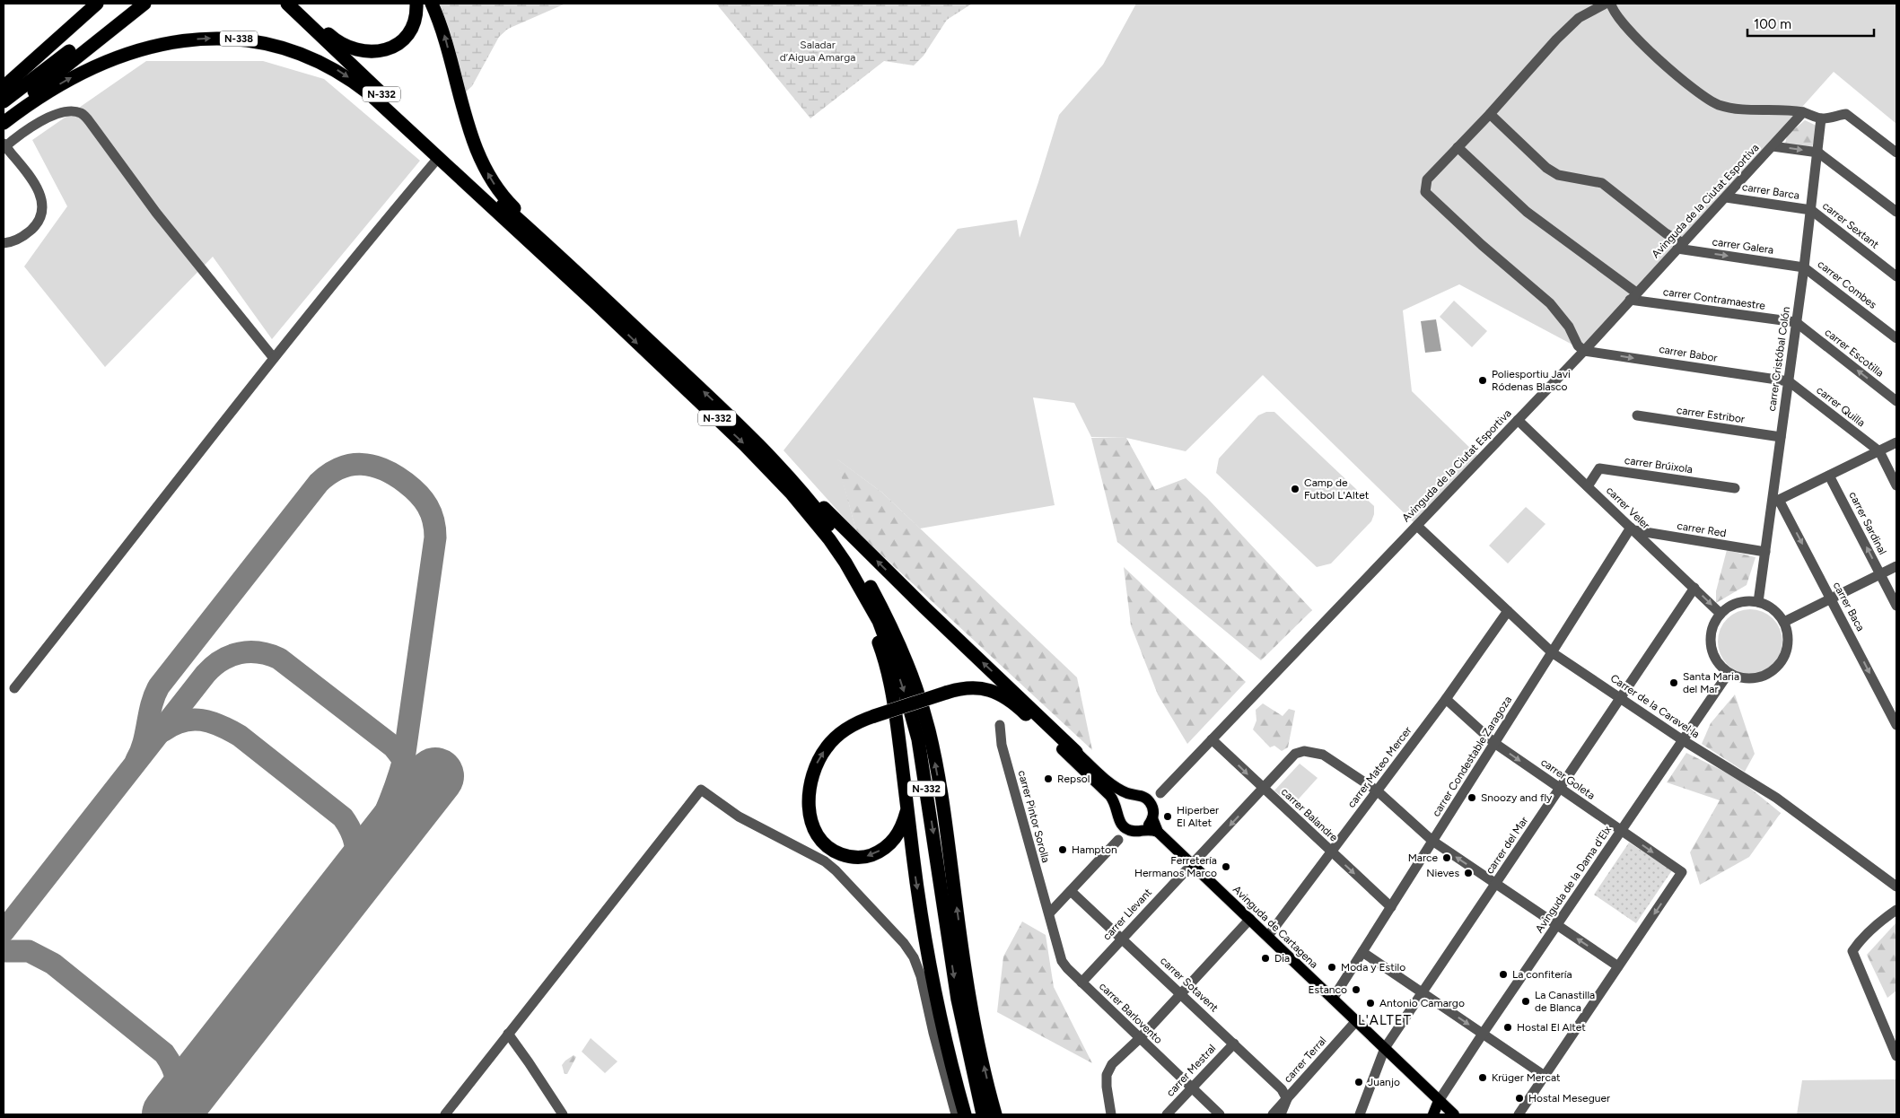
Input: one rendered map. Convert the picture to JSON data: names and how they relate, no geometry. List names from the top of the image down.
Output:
{
  "streets": {
    "highway": ["N-338", "N-332"],
    "main road": ["Avinguda de Cartagena"],
    "street": [
      "carrer Barca",
      "Avinguda de la Ciutat Esportiva",
      "carrer Sextant",
      "carrer Galera",
      "carrer Combes",
      "carrer Contramaestre",
      "carrer Escotilla",
      "carrer Babor",
      "carrer Cristóbal Colón",
      "carrer Quilla",
      "carrer Estribor",
      "carrer Brúixola",
      "carrer Veler",
      "carrer Sardinal",
      "carrer Red",
      "carrer Baca",
      "Carrer de la Caravel·la",
      "carrer Condestable Zaragoza",
      "carrer Mateo Mercer",
      "carrer Goleta",
      "carrer Balandre",
      "carrer Pintor Sorolla",
      "carrer del Mar",
      "Avinguda de la Dama d'Elx",
      "carrer Llevant",
      "carrer Sotavent",
      "carrer Barlovento",
      "carrer Terral",
      "carrer Mestral"
    ]
  },
  "crossings": [
    ["N-338", "N-332"],
    ["carrer Barca", "Avinguda de la Ciutat Esportiva"],
    ["carrer Barca", "carrer Sextant"],
    ["carrer Barca", "carrer Cristóbal Colón"],
    ["Avinguda de la Ciutat Esportiva", "carrer Galera"],
    ["Avinguda de la Ciutat Esportiva", "carrer Contramaestre"],
    ["Avinguda de la Ciutat Esportiva", "carrer Babor"],
    ["Avinguda de la Ciutat Esportiva", "carrer Veler"],
    ["Avinguda de la Ciutat Esportiva", "Carrer de la Caravel·la"],
    ["Avinguda de la Ciutat Esportiva", "carrer Balandre"],
    ["carrer Sextant", "carrer Cristóbal Colón"],
    ["carrer Galera", "carrer Combes"],
    ["carrer Galera", "carrer Cristóbal Colón"],
    ["carrer Combes", "carrer Cristóbal Colón"],
    ["carrer Contramaestre", "carrer Escotilla"],
    ["carrer Contramaestre", "carrer Cristóbal Colón"],
    ["carrer Escotilla", "carrer Cristóbal Colón"],
    ["carrer Babor", "carrer Cristóbal Colón"],
    ["carrer Babor", "carrer Quilla"],
    ["carrer Cristóbal Colón", "carrer Quilla"],
    ["carrer Cristóbal Colón", "carrer Estribor"],
    ["carrer Cristóbal Colón", "carrer Veler"],
    ["carrer Cristóbal Colón", "carrer Red"],
    ["carrer Cristóbal Colón", "carrer Baca"],
    ["carrer Cristóbal Colón", "Avinguda de la Dama d'Elx"],
    ["carrer Brúixola", "carrer Veler"],
    ["carrer Veler", "carrer Red"],
    ["carrer Veler", "carrer Condestable Zaragoza"],
    ["carrer Veler", "carrer del Mar"],
    ["carrer Veler", "Avinguda de la Dama d'Elx"],
    ["carrer Red", "carrer Condestable Zaragoza"],
    ["Carrer de la Caravel·la", "carrer Condestable Zaragoza"],
    ["Carrer de la Caravel·la", "carrer Mateo Mercer"],
    ["Carrer de la Caravel·la", "carrer del Mar"],
    ["Carrer de la Caravel·la", "Avinguda de la Dama d'Elx"],
    ["carrer Condestable Zaragoza", "carrer Goleta"],
    ["carrer Condestable Zaragoza", "carrer Balandre"],
    ["carrer Condestable Zaragoza", "Avinguda de Cartagena"],
    ["carrer Mateo Mercer", "carrer Goleta"],
    ["carrer Mateo Mercer", "carrer Balandre"],
    ["carrer Mateo Mercer", "carrer Llevant"],
    ["carrer Mateo Mercer", "Avinguda de Cartagena"],
    ["carrer Goleta", "carrer del Mar"],
    ["carrer Goleta", "Avinguda de la Dama d'Elx"],
    ["carrer Balandre", "carrer Llevant"],
    ["carrer Pintor Sorolla", "carrer Barlovento"],
    ["carrer del Mar", "Avinguda de Cartagena"],
    ["Avinguda de la Dama d'Elx", "Avinguda de Cartagena"],
    ["carrer Llevant", "Avinguda de Cartagena"],
    ["carrer Llevant", "carrer Sotavent"],
    ["carrer Llevant", "carrer Barlovento"],
    ["Avinguda de Cartagena", "carrer Terral"],
    ["carrer Sotavent", "carrer Terral"],
    ["carrer Sotavent", "carrer Mestral"],
    ["carrer Barlovento", "carrer Mestral"]
  ],
  "one_way": [
    "carrer Galera",
    "carrer Escotilla",
    "carrer Babor",
    "carrer Baca"
  ],
  "districts": ["L'ALTET"],
  "parks": ["Saladar d’Aigua Amarga"],
  "places": [
    "Poliesportiu Javi Ródenas Blasco",
    "Camp de Futbol L'Altet",
    "Santa Maria del Mar",
    "Repsol",
    "Snoozy and fly",
    "Hiperber El Altet",
    "Hampton",
    "Marce",
    "Ferretería Hermanos Marco",
    "Nieves",
    "Dia",
    "Moda y Estilo",
    "La confitería",
    "Estanco",
    "La Canastilla de Blanca",
    "Antonio Camargo",
    "Hostal El Altet",
    "Krüger Mercat",
    "Juanjo",
    "Hostal Meseguer"
  ],
  "scale_bar": "100 m"
}
